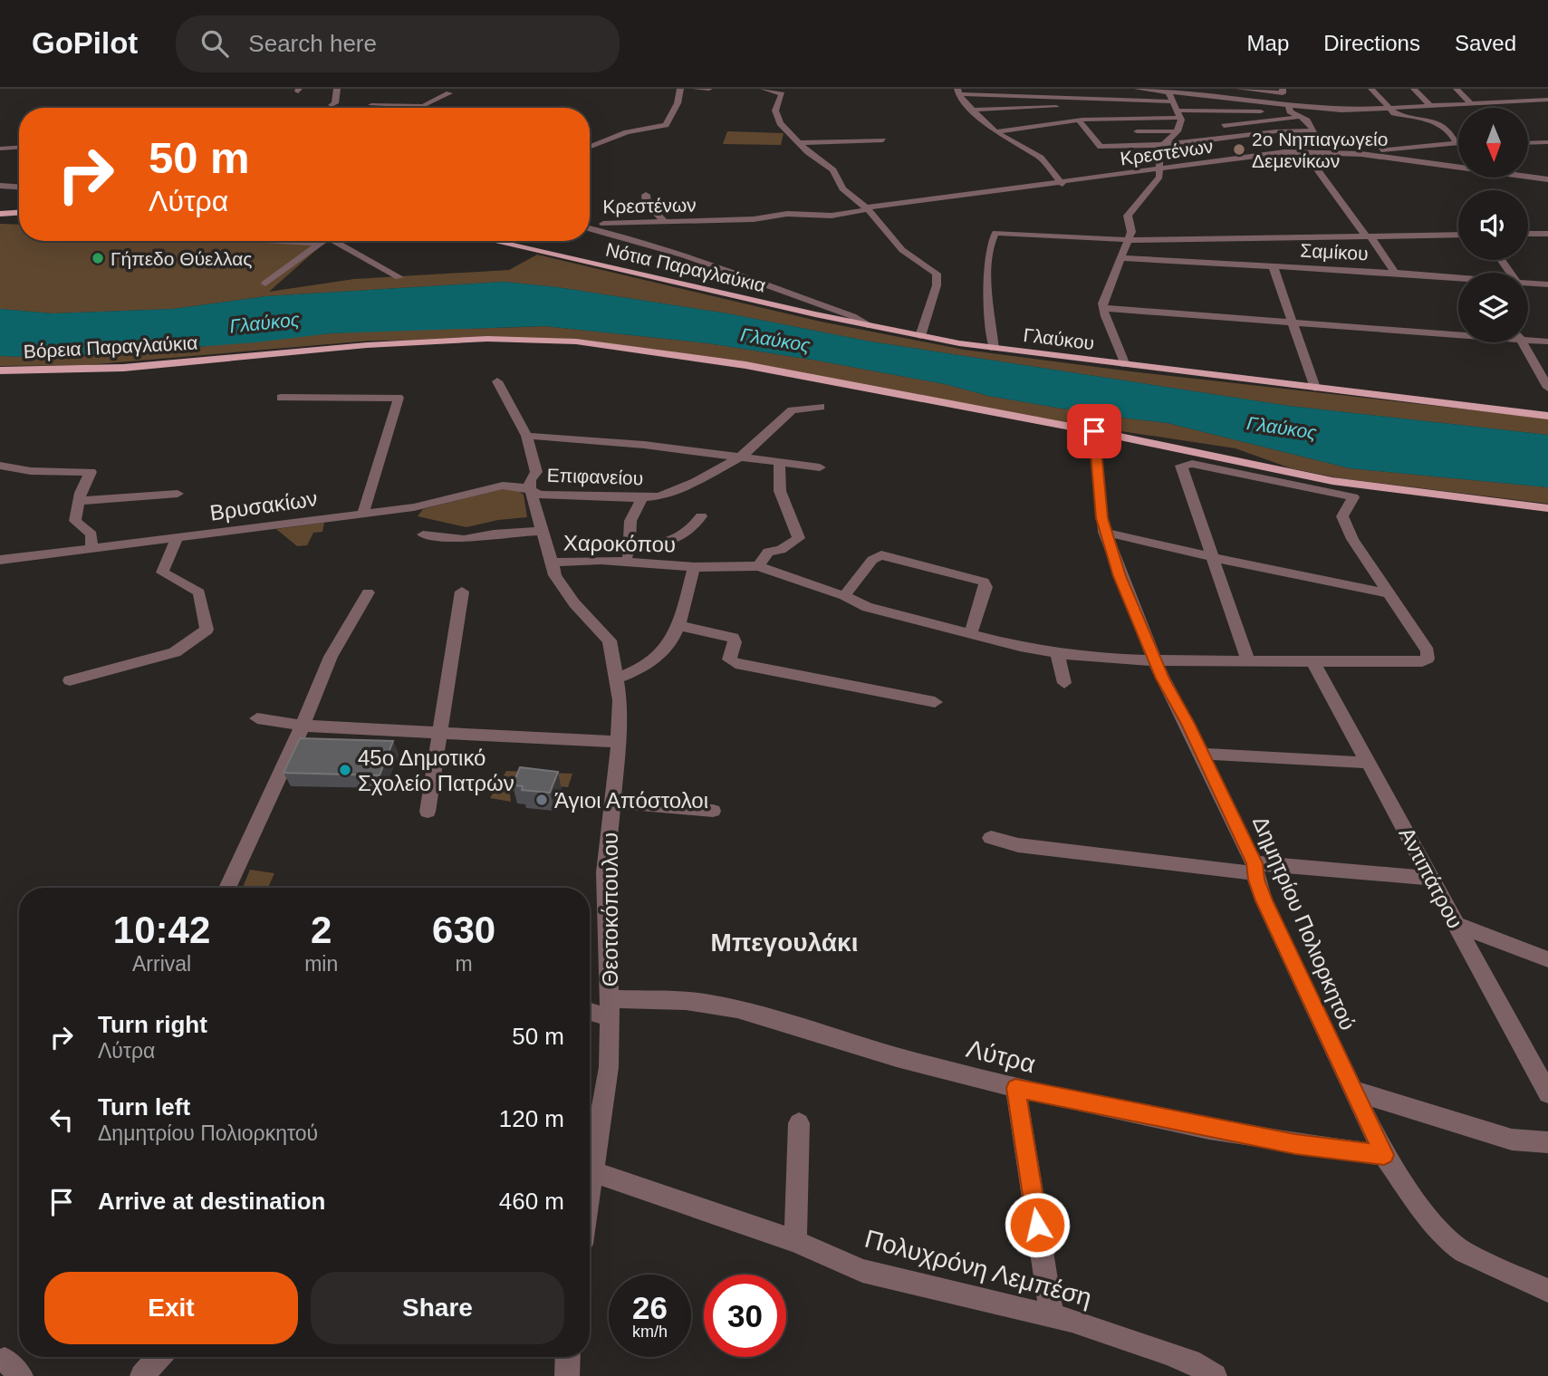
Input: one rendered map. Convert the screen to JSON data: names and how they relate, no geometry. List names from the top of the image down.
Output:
{
  "streets": {
    "main road": ["Νότια Παραγλαύκια", "Γλαύκου", "Βόρεια Παραγλαύκια"],
    "street": [
      "Κρεστένων",
      "Σαμίκου",
      "Επιφανείου",
      "Βρυσακίων",
      "Χαροκόπου",
      "Αντιπάτρου",
      "Θεοτοκόπουλου",
      "Δημητρίου Πολιορκητού",
      "Λύτρα",
      "Πολυχρόνη Λεμπέση"
    ]
  },
  "crossings": [
    ["Νότια Παραγλαύκια", "Γλαύκου"],
    ["Βόρεια Παραγλαύκια", "Δημητρίου Πολιορκητού"],
    ["Επιφανείου", "Βρυσακίων"],
    ["Επιφανείου", "Θεοτοκόπουλου"],
    ["Βρυσακίων", "Θεοτοκόπουλου"],
    ["Χαροκόπου", "Θεοτοκόπουλου"],
    ["Θεοτοκόπουλου", "Λύτρα"],
    ["Δημητρίου Πολιορκητού", "Λύτρα"]
  ],
  "districts": ["Μπεγουλάκι"],
  "water": ["Γλαύκος"],
  "places": [
    "2ο Νηπιαγωγείο Δεμενίκων",
    "Γήπεδο Θύελλας",
    "45ο Δημοτικό Σχολείο Πατρών",
    "Άγιοι Απόστολοι"
  ],
  "north": "bottom",
  "page": {
    "header": "GoPilot",
    "search": "Search here",
    "nav": ["Map", "Directions", "Saved"],
    "turn": ["50 m", "Λύτρα"],
    "eta": [
      "10:42",
      "Arrival",
      "2",
      "min",
      "630",
      "m"
    ],
    "list": [
      {
        "name": "Turn right",
        "note": "Λύτρα",
        "value": "50 m"
      },
      {
        "name": "Turn left",
        "note": "Δημητρίου Πολιορκητού",
        "value": "120 m"
      },
      {
        "name": "Arrive at destination",
        "value": "460 m"
      }
    ],
    "buttons": ["Exit", "Share"],
    "speed": "26 km/h",
    "limit": "30"
  }
}
